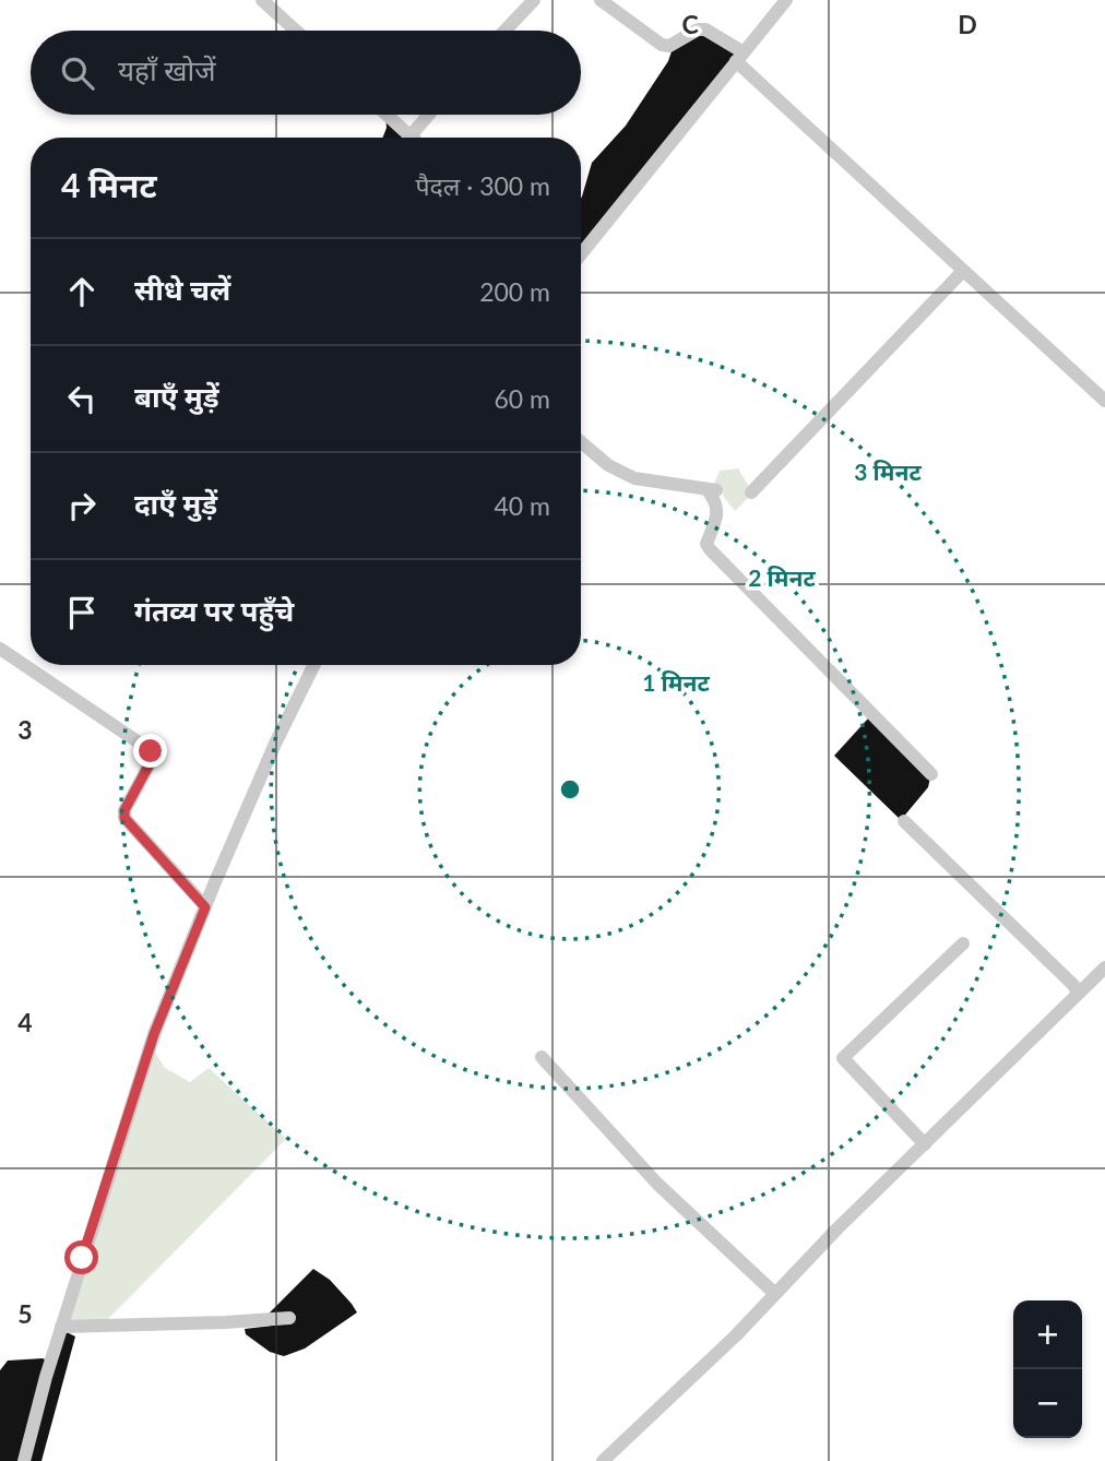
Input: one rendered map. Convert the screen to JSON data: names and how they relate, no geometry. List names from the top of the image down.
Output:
{
  "page": {
    "search": "यहाँ खोजें",
    "heading": ["4 मिनट", "पैदल · 300 m"],
    "list": [
      ["सीधे चलें", "200 m"],
      ["बाएँ मुड़ें", "60 m"],
      ["दाएँ मुड़ें", "40 m"],
      "गंतव्य पर पहुँचे"
    ],
    "map_buttons": ["+", "−"]
  },
  "grid": {
    "columns": ["C", "D"],
    "rows": ["3", "4", "5"]
  },
  "rings": ["3 मिनट", "2 मिनट", "1 मिनट"]
}
